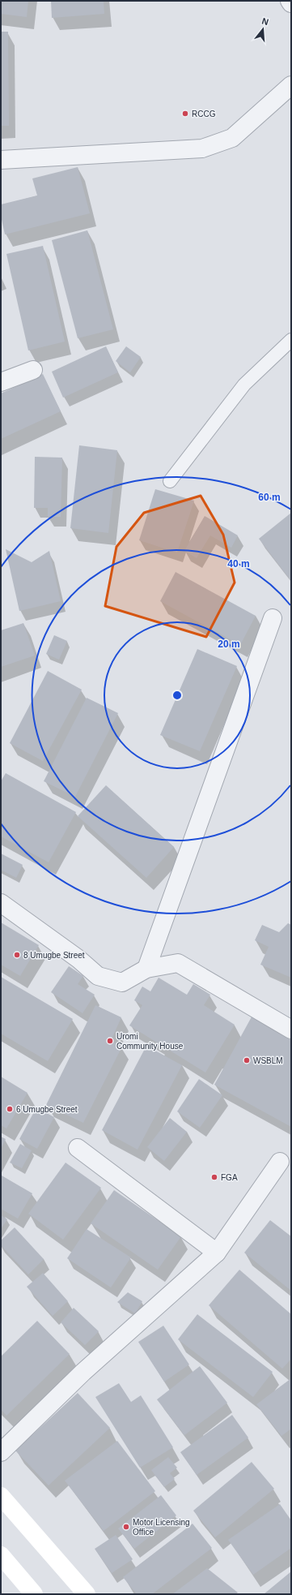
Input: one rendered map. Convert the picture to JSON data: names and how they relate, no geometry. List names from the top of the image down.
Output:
{
  "places": [
    "RCCG",
    "8 Umugbe Street",
    "Uromi Community House",
    "WSBLM",
    "6 Umugbe Street",
    "FGA",
    "Motor Licensing Office"
  ],
  "north": "top",
  "rings": ["60 m", "40 m", "20 m"]
}
